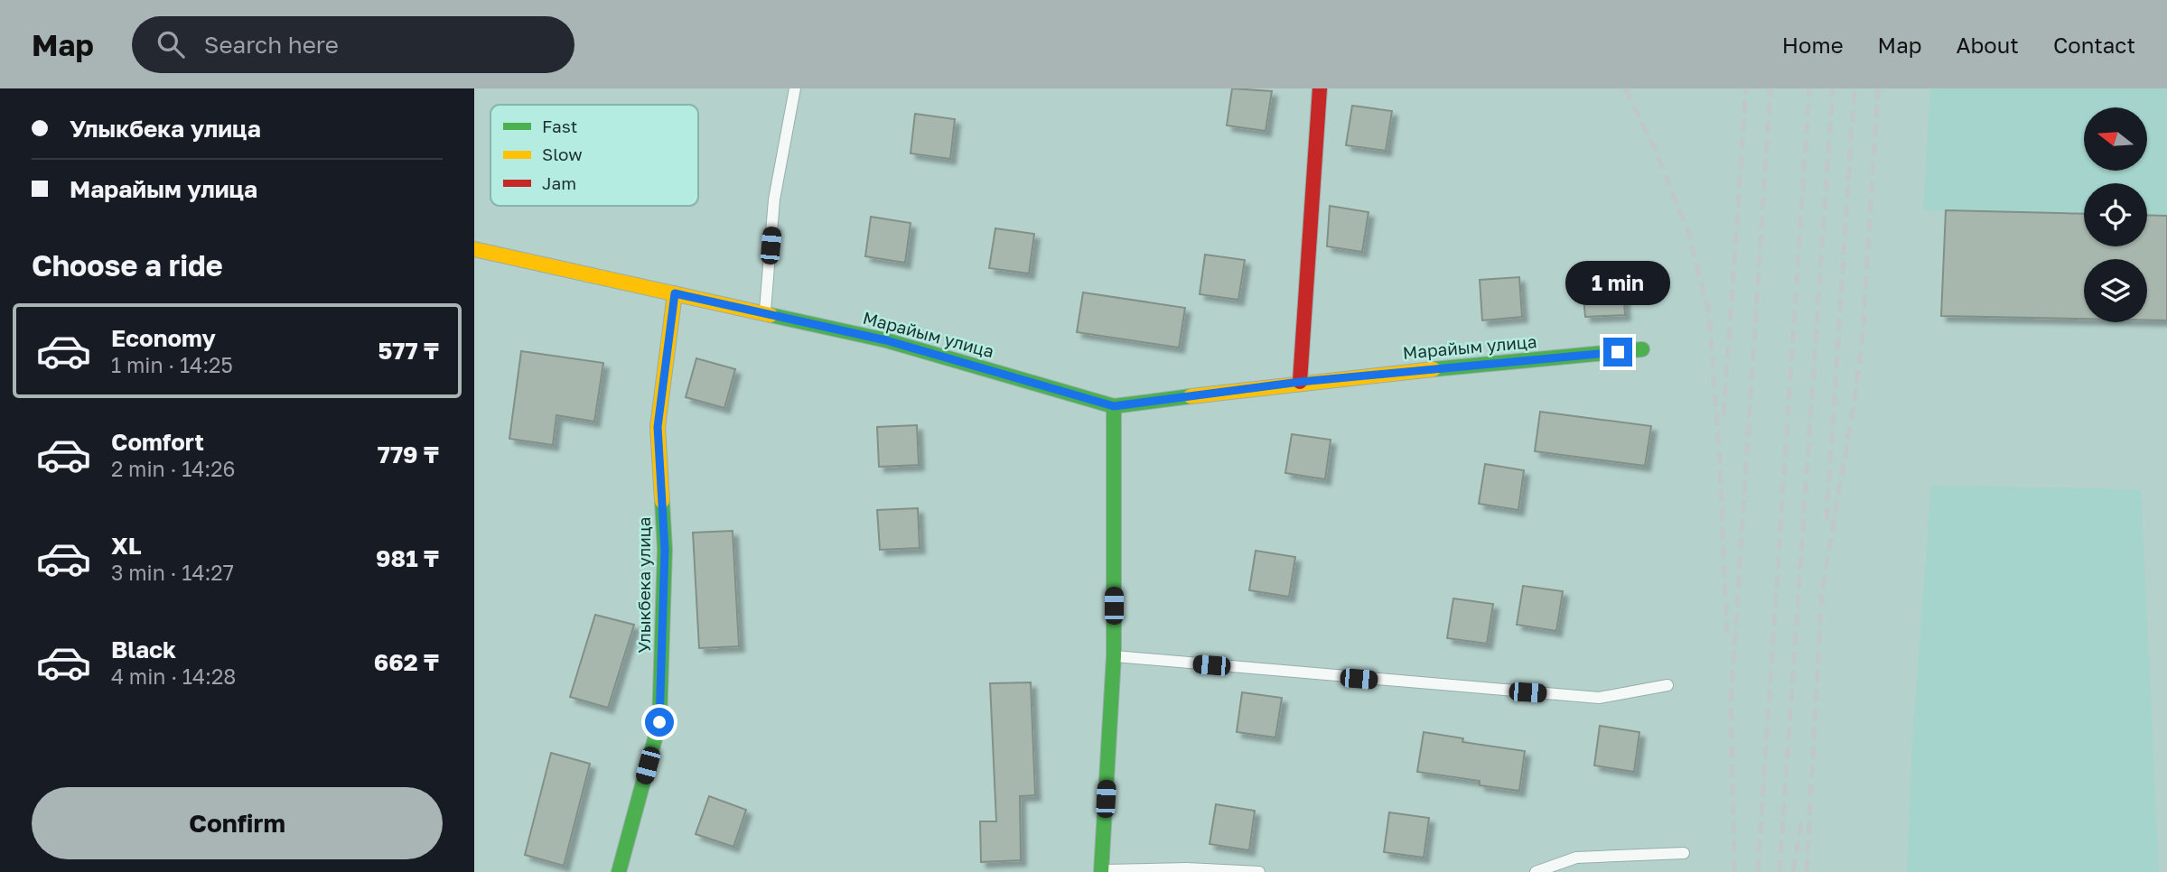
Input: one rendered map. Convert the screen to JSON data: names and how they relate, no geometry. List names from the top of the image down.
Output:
{
  "streets": {
    "street": ["Марайым улица", "Улыкбека улица"]
  },
  "crossings": [
    ["Марайым улица", "Улыкбека улица"]
  ],
  "legend": ["Fast", "Slow", "Jam"],
  "north": "left",
  "page": {
    "header": "Map",
    "search": "Search here",
    "nav": [
      "Home",
      "Map",
      "About",
      "Contact"
    ],
    "banner": ["Улыкбека улица", "Марайым улица"],
    "heading": "Choose a ride",
    "bubble": "1 min",
    "list": [
      {
        "name": "Economy",
        "note": "1 min · 14:25",
        "value": "577 ₸"
      },
      {
        "name": "Comfort",
        "note": "2 min · 14:26",
        "value": "779 ₸"
      },
      {
        "name": "XL",
        "note": "3 min · 14:27",
        "value": "981 ₸"
      },
      {
        "name": "Black",
        "note": "4 min · 14:28",
        "value": "662 ₸"
      }
    ],
    "buttons": "Confirm"
  }
}
